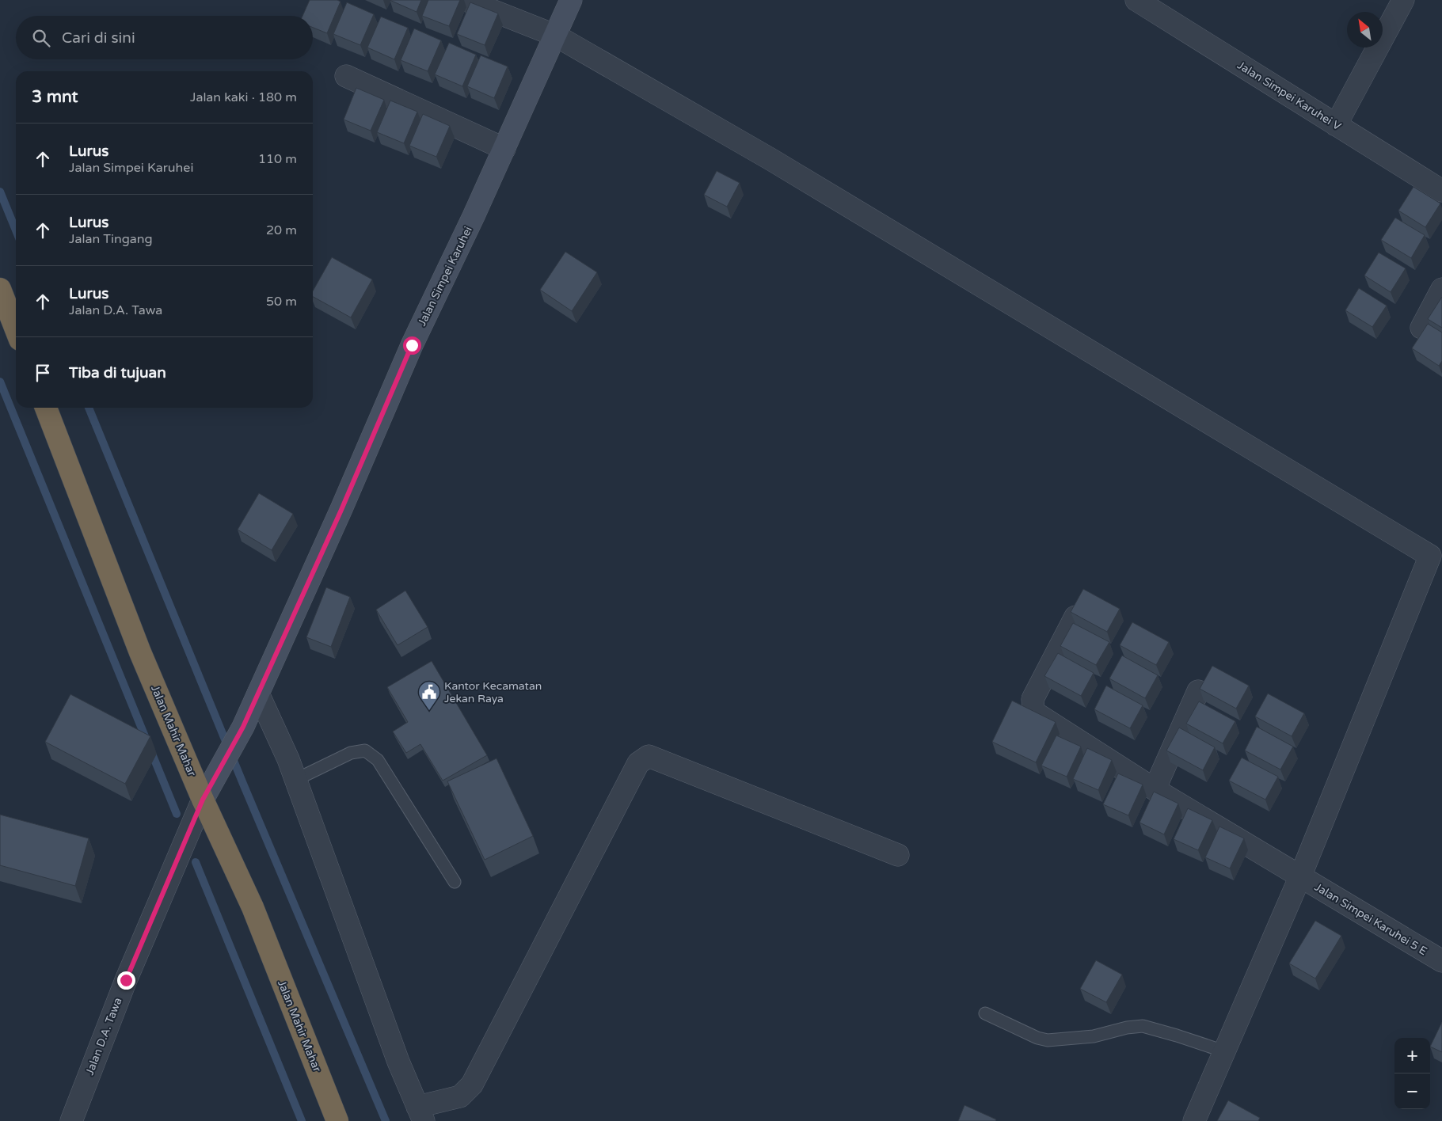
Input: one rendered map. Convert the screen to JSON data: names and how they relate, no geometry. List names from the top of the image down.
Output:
{
  "streets": {
    "highway": ["Jalan Mahir Mahar"],
    "main road": ["Jalan Simpei Karuhei"],
    "street": ["Jalan Simpei Karuhei V", "Jalan Simpei Karuhei 5 E", "Jalan D.A. Tawa"]
  },
  "crossings": [
    ["Jalan Simpei Karuhei", "Jalan Mahir Mahar"],
    ["Jalan Simpei Karuhei", "Jalan D.A. Tawa"],
    ["Jalan Mahir Mahar", "Jalan D.A. Tawa"]
  ],
  "places": {
    "public building": ["Kantor Kecamatan Jekan Raya"]
  },
  "north": "top left",
  "page": {
    "search": "Cari di sini",
    "heading": ["3 mnt", "Jalan kaki · 180 m"],
    "list": [
      ["Lurus", "Jalan Simpei Karuhei", "110 m"],
      ["Lurus", "Jalan Tingang", "20 m"],
      ["Lurus", "Jalan D.A. Tawa", "50 m"],
      "Tiba di tujuan"
    ],
    "map_buttons": ["+", "−"]
  }
}
